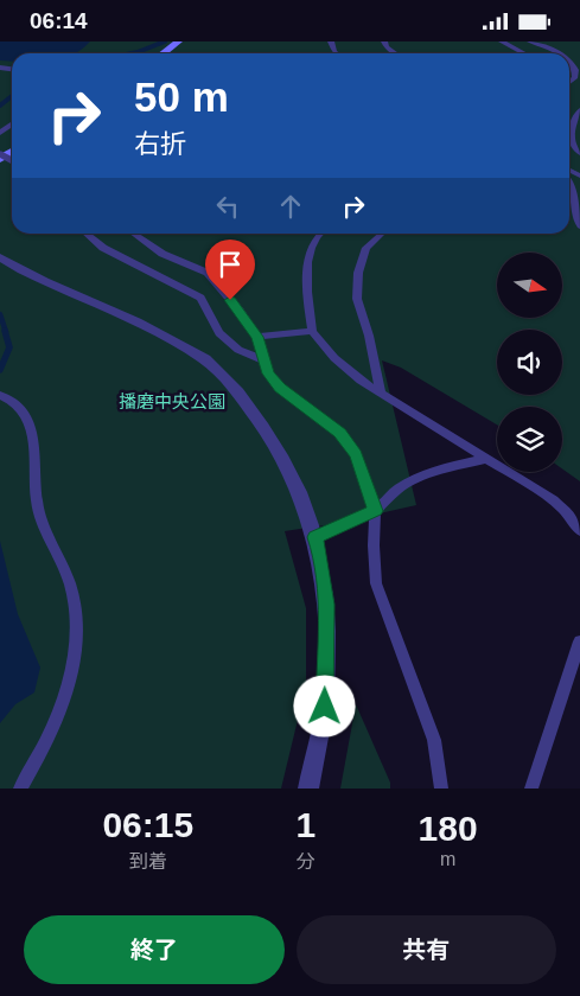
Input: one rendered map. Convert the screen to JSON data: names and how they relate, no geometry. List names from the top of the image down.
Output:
{
  "parks": ["播磨中央公園"],
  "north": "right",
  "page": {
    "status": "06:14",
    "turn": ["50 m", "右折"],
    "eta": [
      "06:15",
      "到着",
      "1",
      "分",
      "180",
      "m"
    ],
    "buttons": ["終了", "共有"]
  }
}
